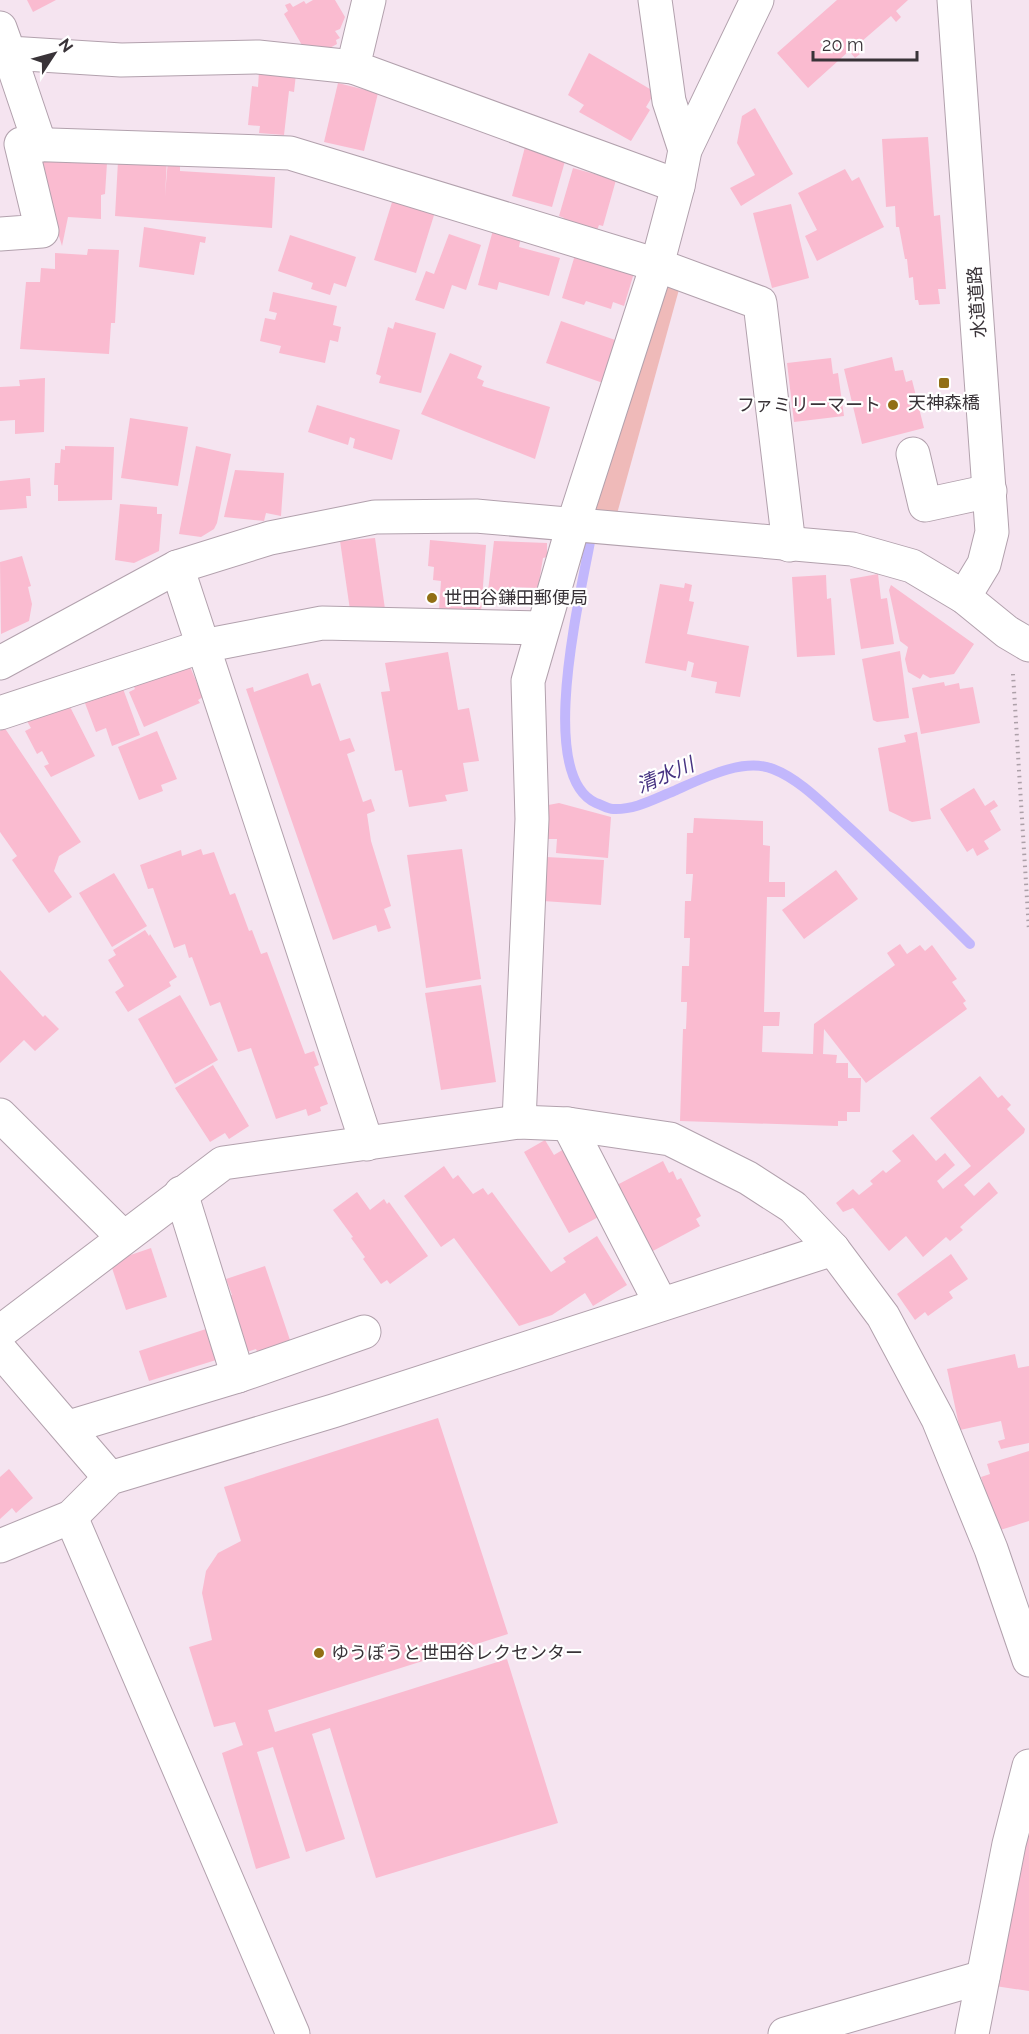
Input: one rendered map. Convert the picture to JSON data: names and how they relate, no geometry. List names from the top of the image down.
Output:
{
  "streets": {
    "street": ["水道道路"]
  },
  "water": ["清水川"],
  "places": {
    "transit": ["天神森橋"],
    "other": ["ファミリーマート", "世田谷鎌田郵便局", "ゆうぽうと世田谷レクセンター"]
  },
  "scale_bar": "20 m",
  "north": "top right"
}
